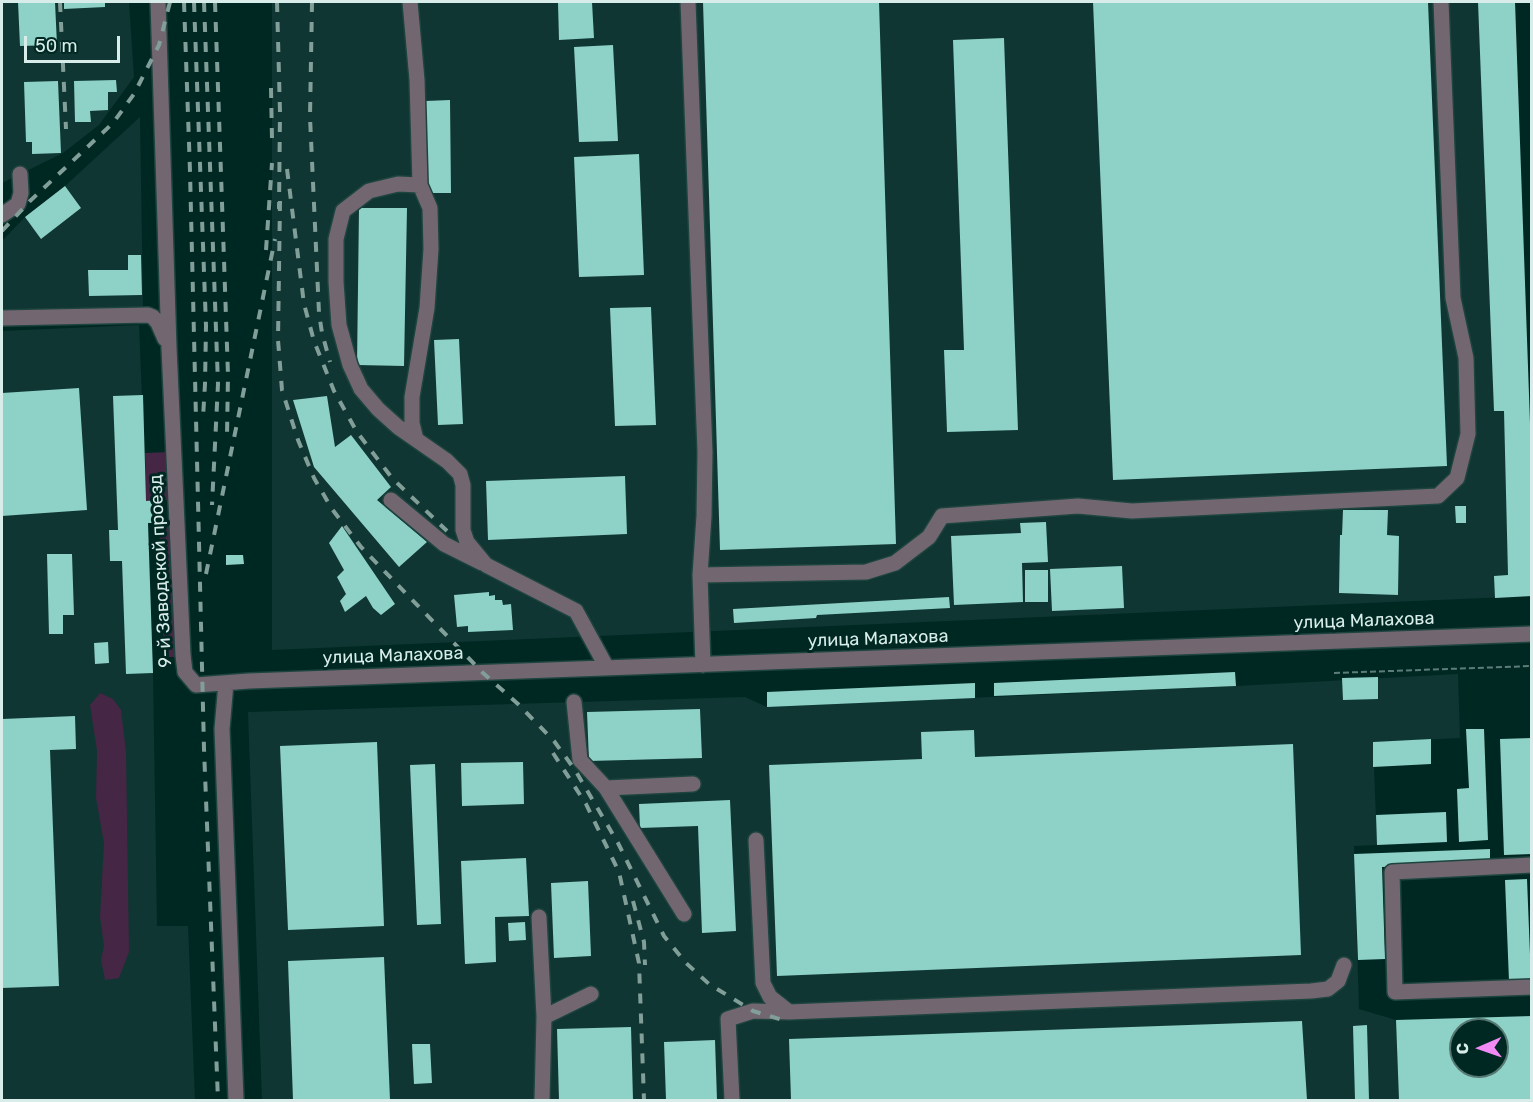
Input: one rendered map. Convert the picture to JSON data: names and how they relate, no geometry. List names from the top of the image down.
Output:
{
  "streets": {
    "street": ["9-й Заводской проезд", "улица Малахова"]
  },
  "crossings": [
    ["9-й Заводской проезд", "улица Малахова"]
  ],
  "scale_bar": "50 m",
  "north": "left"
}
